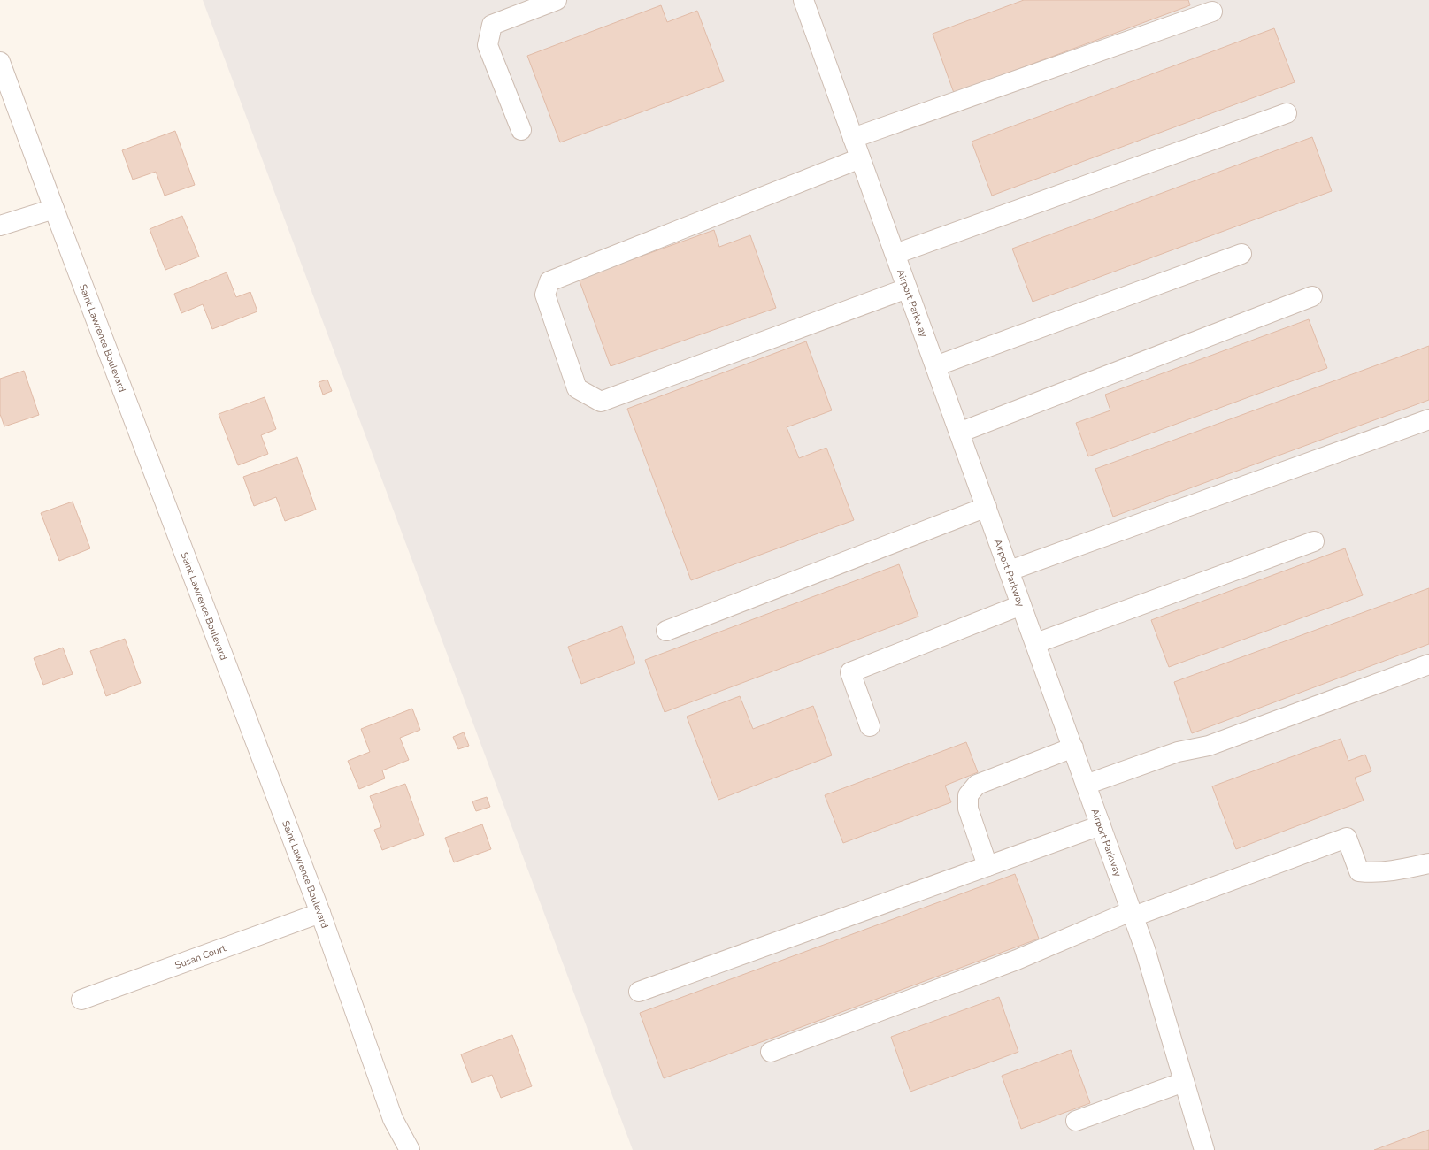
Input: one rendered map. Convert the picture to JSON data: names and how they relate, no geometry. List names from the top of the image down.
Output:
{
  "streets": {
    "street": ["Airport Parkway", "Saint Lawrence Boulevard", "Susan Court"]
  },
  "crossings": [
    ["Saint Lawrence Boulevard", "Susan Court"]
  ]
}
